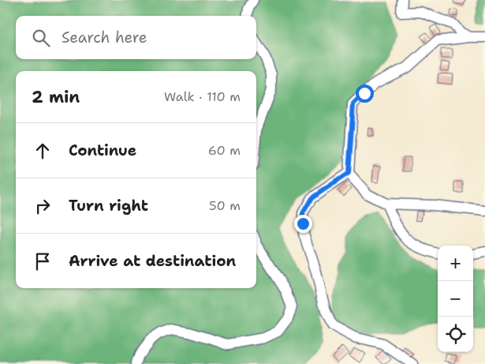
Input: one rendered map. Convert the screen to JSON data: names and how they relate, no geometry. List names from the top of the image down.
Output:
{
  "page": {
    "search": "Search here",
    "heading": ["2 min", "Walk · 110 m"],
    "list": [
      ["Continue", "60 m"],
      ["Turn right", "50 m"],
      "Arrive at destination"
    ],
    "map_buttons": ["+", "−"]
  }
}
